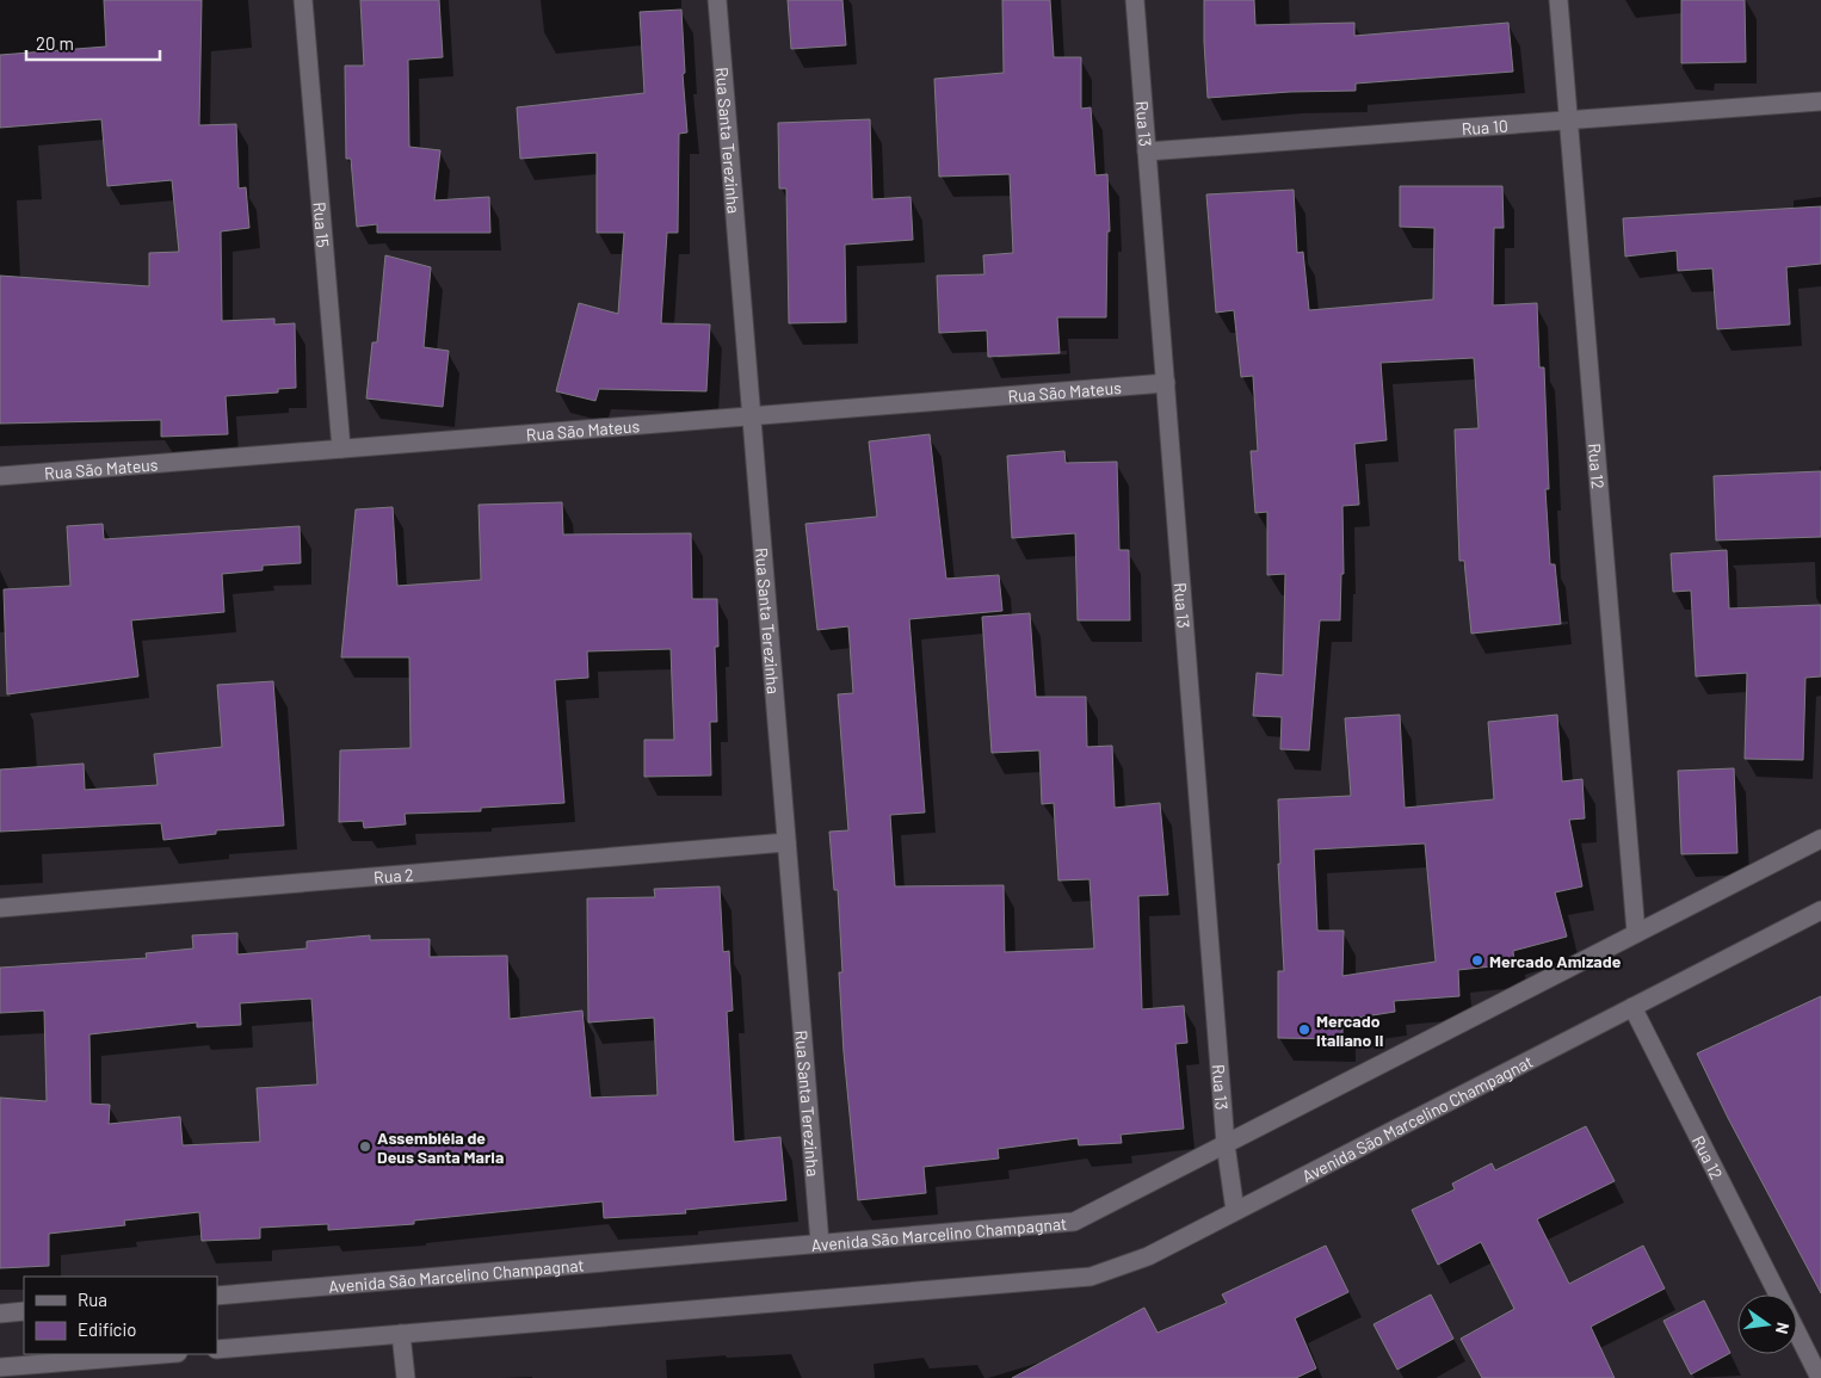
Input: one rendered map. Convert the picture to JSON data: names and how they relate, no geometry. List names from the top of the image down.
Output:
{
  "streets": {
    "street": [
      "Rua 13",
      "Rua 10",
      "Rua Santa Terezinha",
      "Rua 15",
      "Rua São Mateus",
      "Rua 12",
      "Rua 2",
      "Avenida São Marcelino Champagnat"
    ]
  },
  "crossings": [
    ["Rua 13", "Rua 10"],
    ["Rua 13", "Rua São Mateus"],
    ["Rua 13", "Avenida São Marcelino Champagnat"],
    ["Rua 10", "Rua 12"],
    ["Rua Santa Terezinha", "Rua São Mateus"],
    ["Rua Santa Terezinha", "Rua 2"],
    ["Rua Santa Terezinha", "Avenida São Marcelino Champagnat"],
    ["Rua 15", "Rua São Mateus"],
    ["Rua 12", "Avenida São Marcelino Champagnat"]
  ],
  "places": ["Mercado Amizade", "Mercado Italiano II", "Assembléia de Deus Santa Maria"],
  "legend": ["Rua", "Edifício"],
  "scale_bar": "20 m",
  "north": "right"
}
